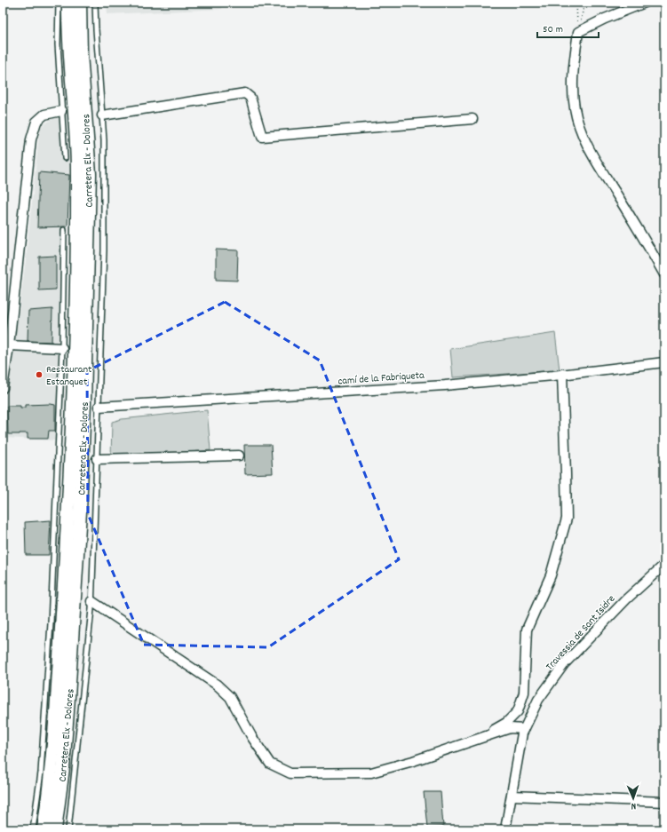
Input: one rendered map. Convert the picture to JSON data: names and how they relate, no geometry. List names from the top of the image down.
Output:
{
  "streets": {
    "main road": ["Carretera Elx - Dolores"],
    "street": ["camí de la Fabriqueta", "Travessia de Sant Isidre"]
  },
  "places": ["Restaurant Estanquet"],
  "scale_bar": "50 m",
  "north": "bottom"
}
